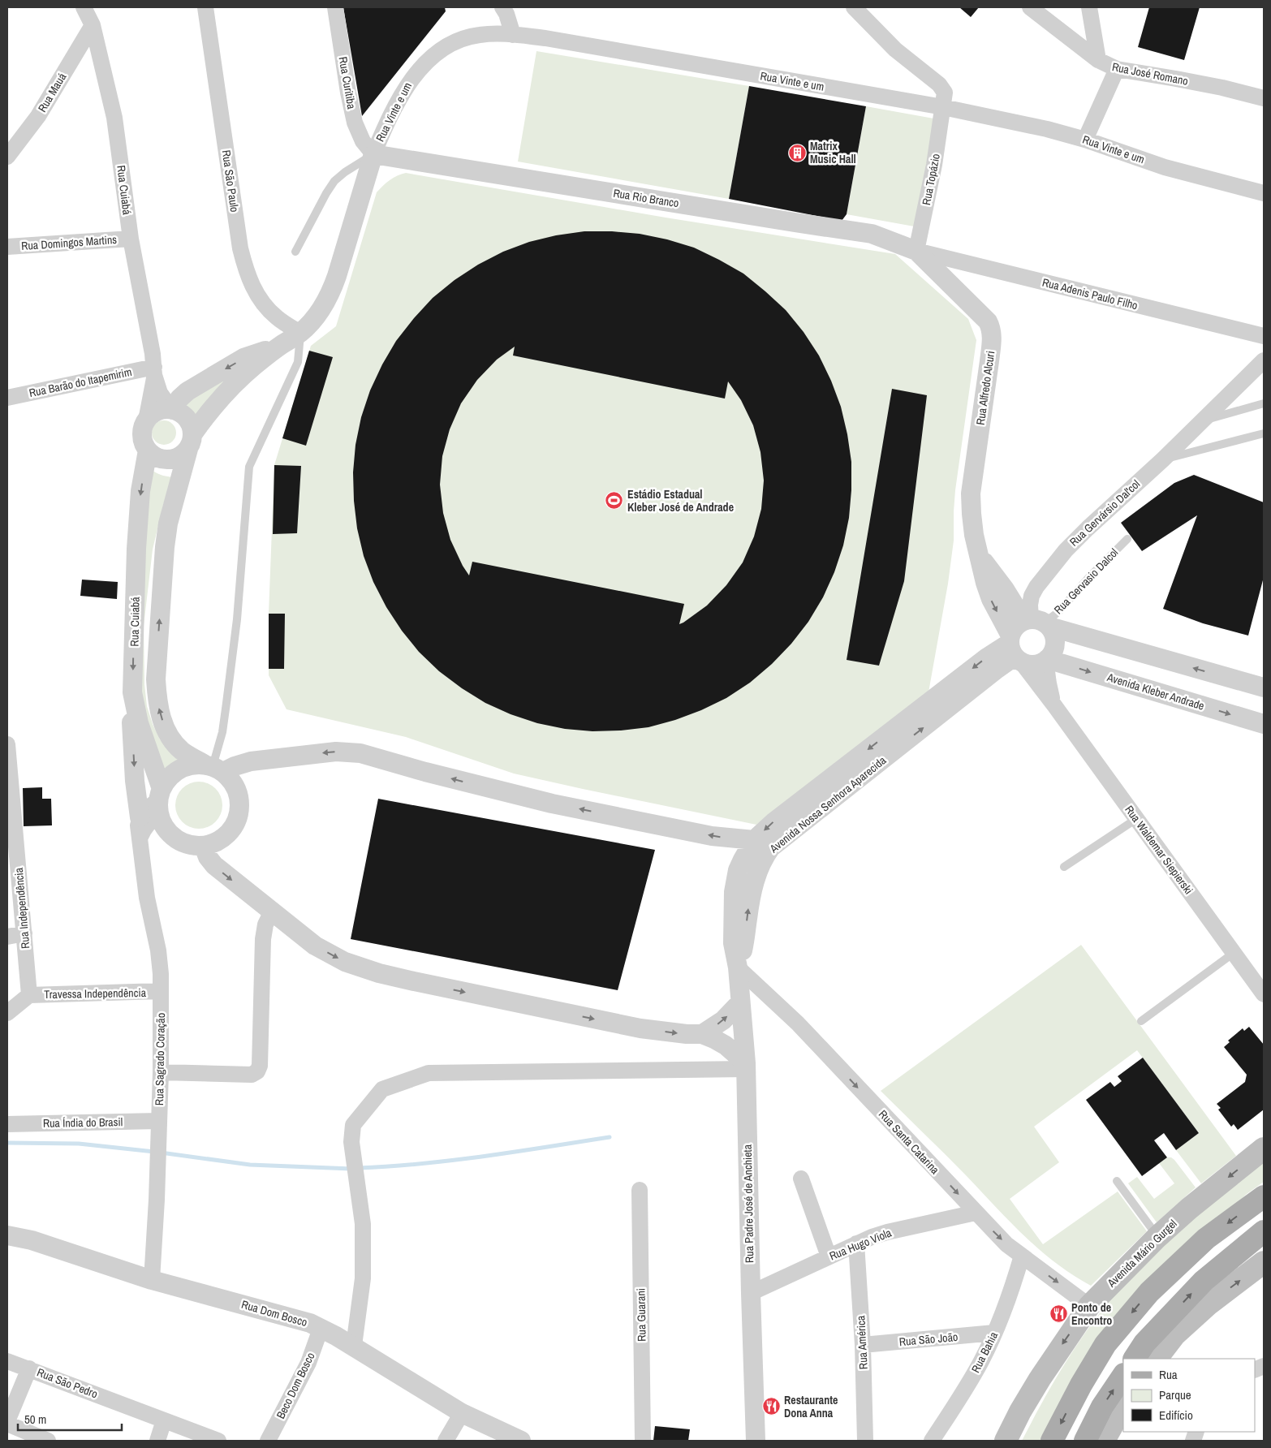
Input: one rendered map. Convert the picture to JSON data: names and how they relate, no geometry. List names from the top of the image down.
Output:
{
  "streets": {
    "main road": ["Avenida Mário Gurgel"],
    "street": [
      "Rua José Romano",
      "Rua Vinte e um",
      "Rua Curitiba",
      "Rua Mauá",
      "Rua Topázio",
      "Rua São Paulo",
      "Rua Cuiabá",
      "Rua Rio Branco",
      "Rua Domingos Martins",
      "Rua Adenis Paulo Filho",
      "Rua Barão do Itapemirim",
      "Rua Alfredo Alcuri",
      "Rua Gervársio Dal'col",
      "Avenida Kleber Andrade",
      "Avenida Nossa Senhora Aparecida",
      "Rua Waldemar Siepierski",
      "Rua Independência",
      "Travessa Independência",
      "Rua Sagrado Coração",
      "Rua Índia do Brasil",
      "Rua Santa Catarina",
      "Rua Padre José de Anchieta",
      "Rua Hugo Viola",
      "Rua Dom Bosco",
      "Rua Guarani",
      "Rua São João",
      "Rua América",
      "Rua Bahia",
      "Rua São Pedro",
      "Beco Dom Bosco"
    ],
    "lane": ["Rua Gervasio Dalcol"]
  },
  "crossings": [
    ["Rua Vinte e um", "Rua Curitiba"],
    ["Rua Vinte e um", "Rua Topázio"],
    ["Rua Vinte e um", "Rua Rio Branco"],
    ["Rua Curitiba", "Rua Rio Branco"],
    ["Rua Mauá", "Rua Cuiabá"],
    ["Rua Topázio", "Rua Rio Branco"],
    ["Rua Topázio", "Rua Adenis Paulo Filho"],
    ["Rua Topázio", "Rua Alfredo Alcuri"],
    ["Rua Cuiabá", "Rua Domingos Martins"],
    ["Rua Cuiabá", "Rua Barão do Itapemirim"],
    ["Rua Rio Branco", "Rua Adenis Paulo Filho"],
    ["Rua Rio Branco", "Rua Alfredo Alcuri"],
    ["Rua Adenis Paulo Filho", "Rua Alfredo Alcuri"],
    ["Rua Alfredo Alcuri", "Rua Gervársio Dal'col"],
    ["Rua Alfredo Alcuri", "Rua Gervasio Dalcol"],
    ["Rua Alfredo Alcuri", "Avenida Kleber Andrade"],
    ["Rua Alfredo Alcuri", "Avenida Nossa Senhora Aparecida"],
    ["Rua Alfredo Alcuri", "Rua Waldemar Siepierski"],
    ["Rua Gervársio Dal'col", "Rua Gervasio Dalcol"],
    ["Rua Gervársio Dal'col", "Avenida Kleber Andrade"],
    ["Rua Gervársio Dal'col", "Avenida Nossa Senhora Aparecida"],
    ["Rua Gervársio Dal'col", "Rua Waldemar Siepierski"],
    ["Rua Gervasio Dalcol", "Avenida Kleber Andrade"],
    ["Rua Gervasio Dalcol", "Avenida Nossa Senhora Aparecida"],
    ["Rua Gervasio Dalcol", "Rua Waldemar Siepierski"],
    ["Avenida Kleber Andrade", "Avenida Nossa Senhora Aparecida"],
    ["Avenida Kleber Andrade", "Rua Waldemar Siepierski"],
    ["Avenida Nossa Senhora Aparecida", "Rua Waldemar Siepierski"],
    ["Avenida Nossa Senhora Aparecida", "Rua Santa Catarina"],
    ["Avenida Nossa Senhora Aparecida", "Rua Padre José de Anchieta"],
    ["Rua Independência", "Travessa Independência"],
    ["Travessa Independência", "Rua Sagrado Coração"],
    ["Rua Sagrado Coração", "Rua Índia do Brasil"],
    ["Rua Sagrado Coração", "Rua Dom Bosco"],
    ["Rua Santa Catarina", "Rua Padre José de Anchieta"],
    ["Rua Santa Catarina", "Rua Hugo Viola"],
    ["Rua Santa Catarina", "Avenida Mário Gurgel"],
    ["Rua Santa Catarina", "Rua Bahia"],
    ["Rua Padre José de Anchieta", "Rua Hugo Viola"],
    ["Rua Hugo Viola", "Rua América"],
    ["Rua Dom Bosco", "Beco Dom Bosco"],
    ["Rua São João", "Rua América"],
    ["Rua São João", "Rua Bahia"]
  ],
  "one_way": ["Rua Santa Catarina"],
  "places": {
    "building": ["Matrix Music Hall"],
    "sports": ["Estádio Estadual Kleber José de Andrade"],
    "restaurant": ["Ponto de Encontro", "Restaurante Dona Anna"]
  },
  "legend": ["Rua", "Parque", "Edifício"],
  "scale_bar": "50 m"
}
